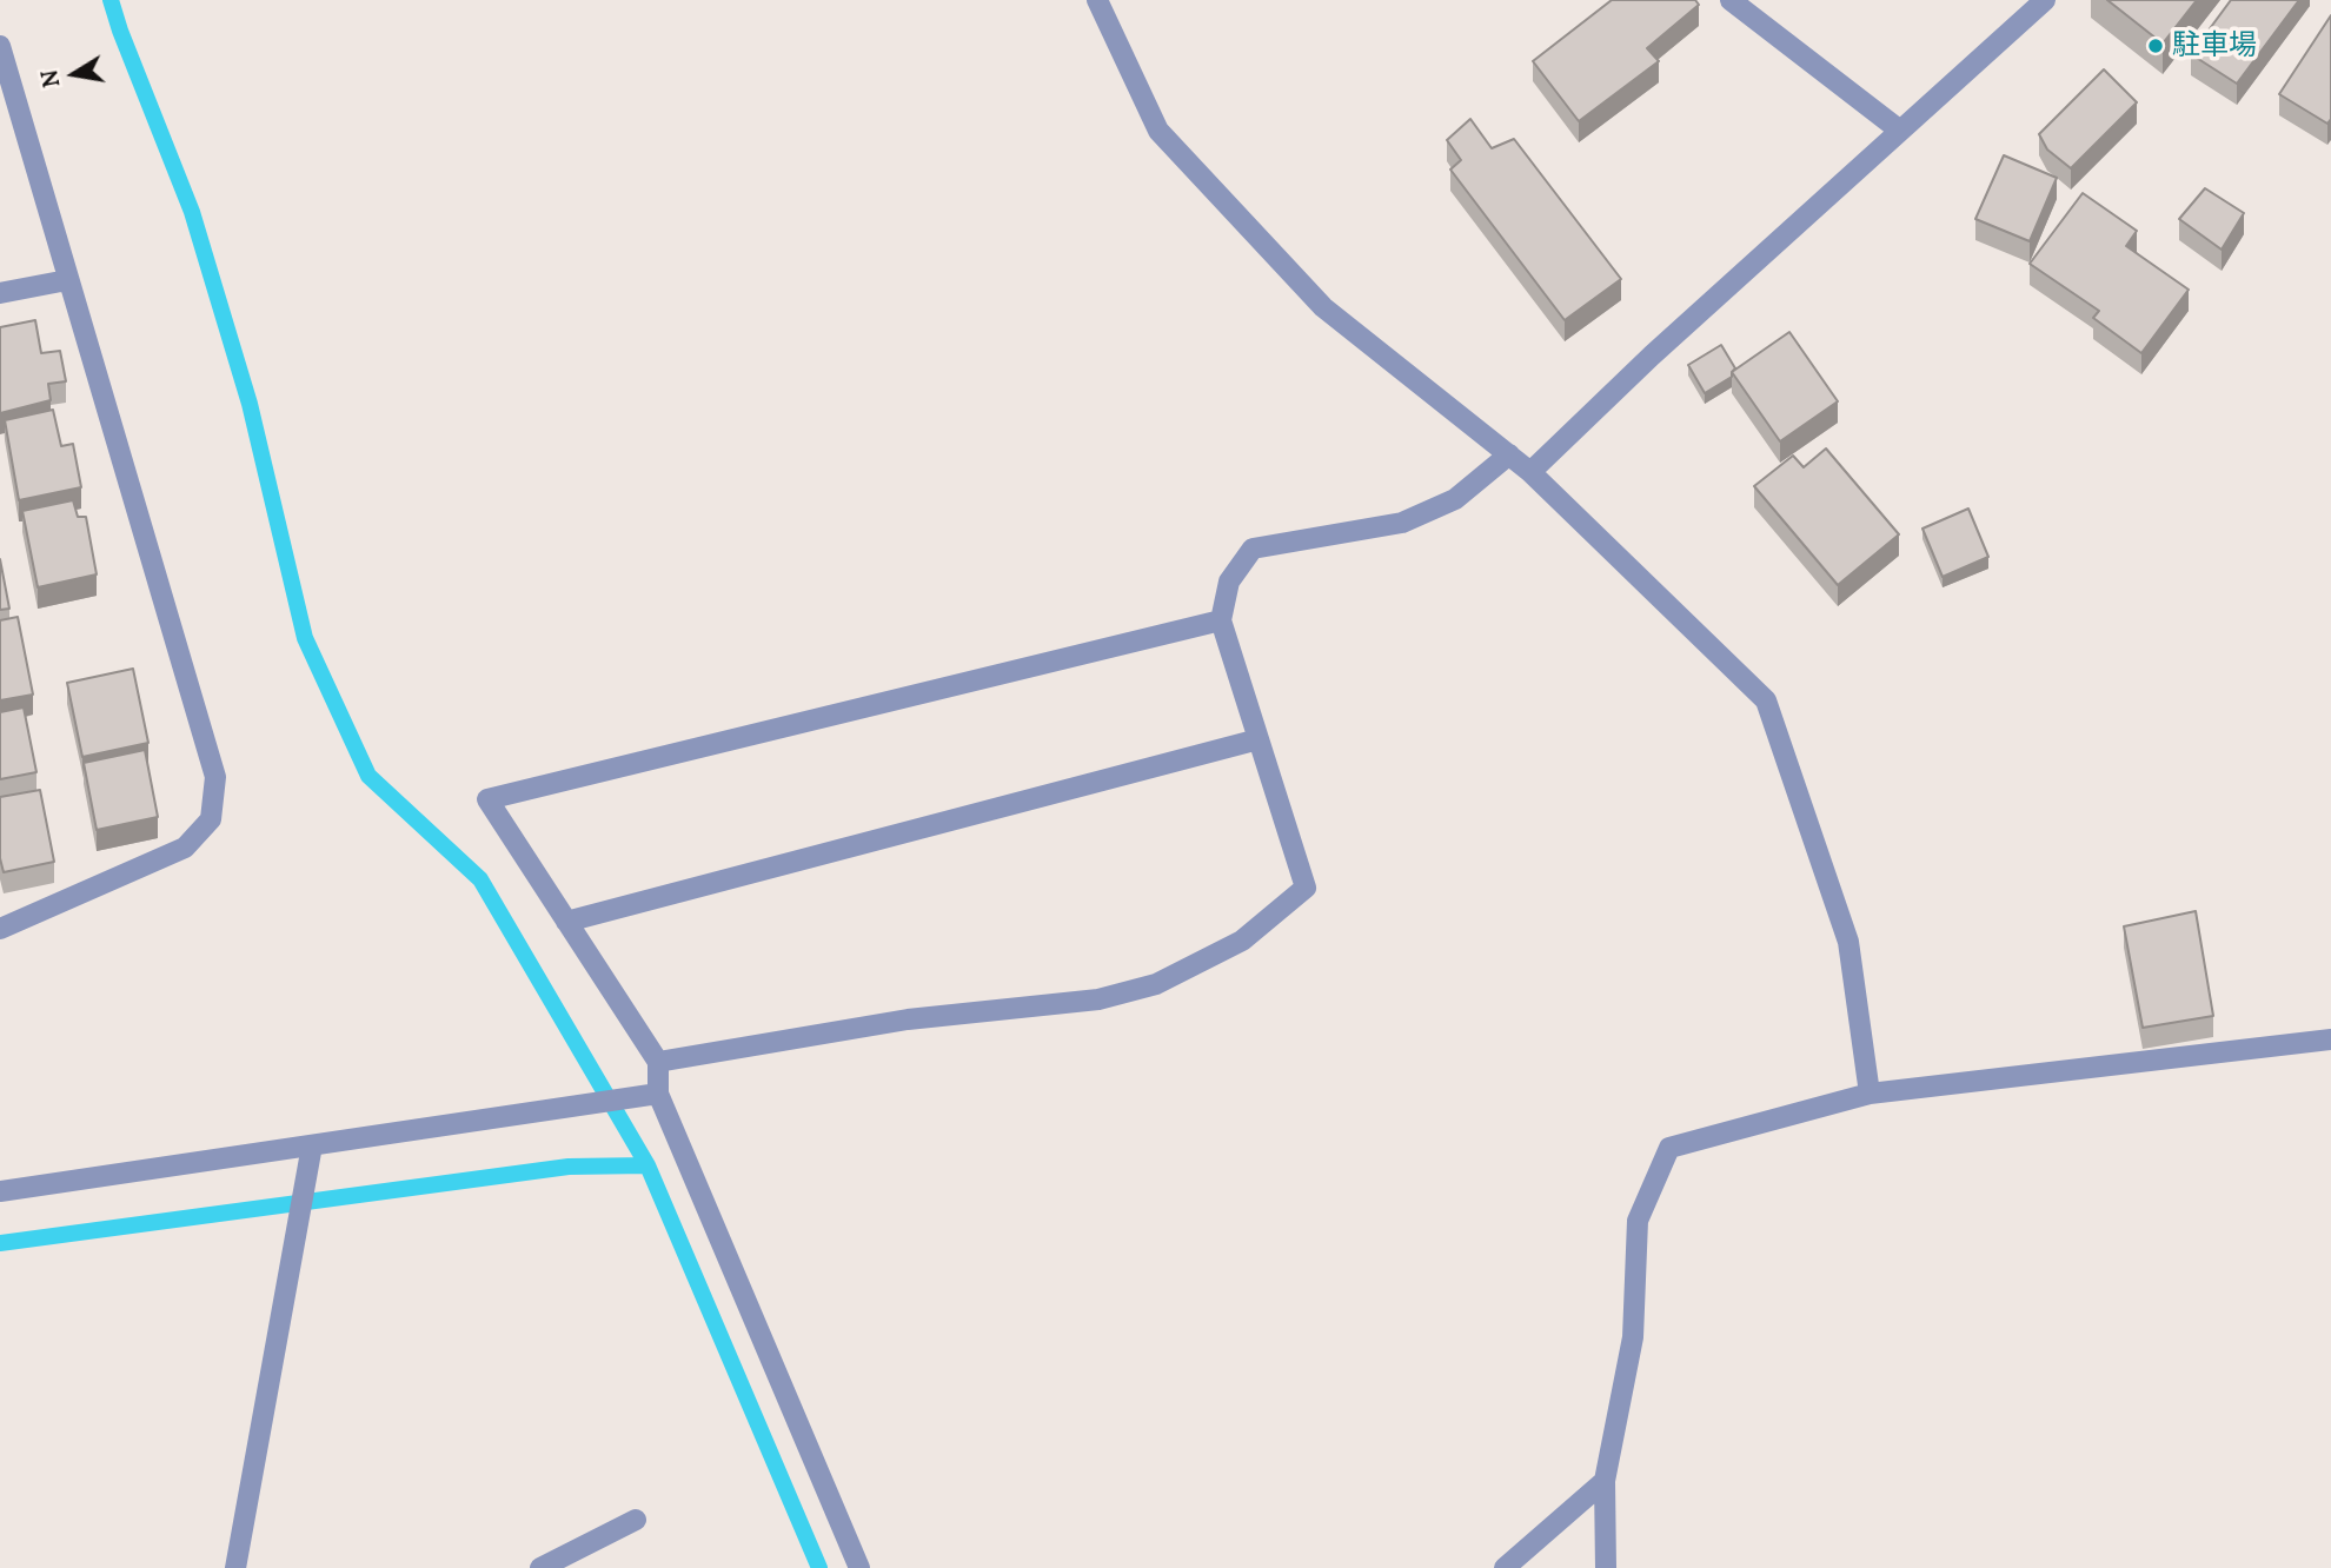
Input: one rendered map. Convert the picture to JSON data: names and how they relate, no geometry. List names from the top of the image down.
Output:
{
  "places": ["駐車場"],
  "north": "left"
}
